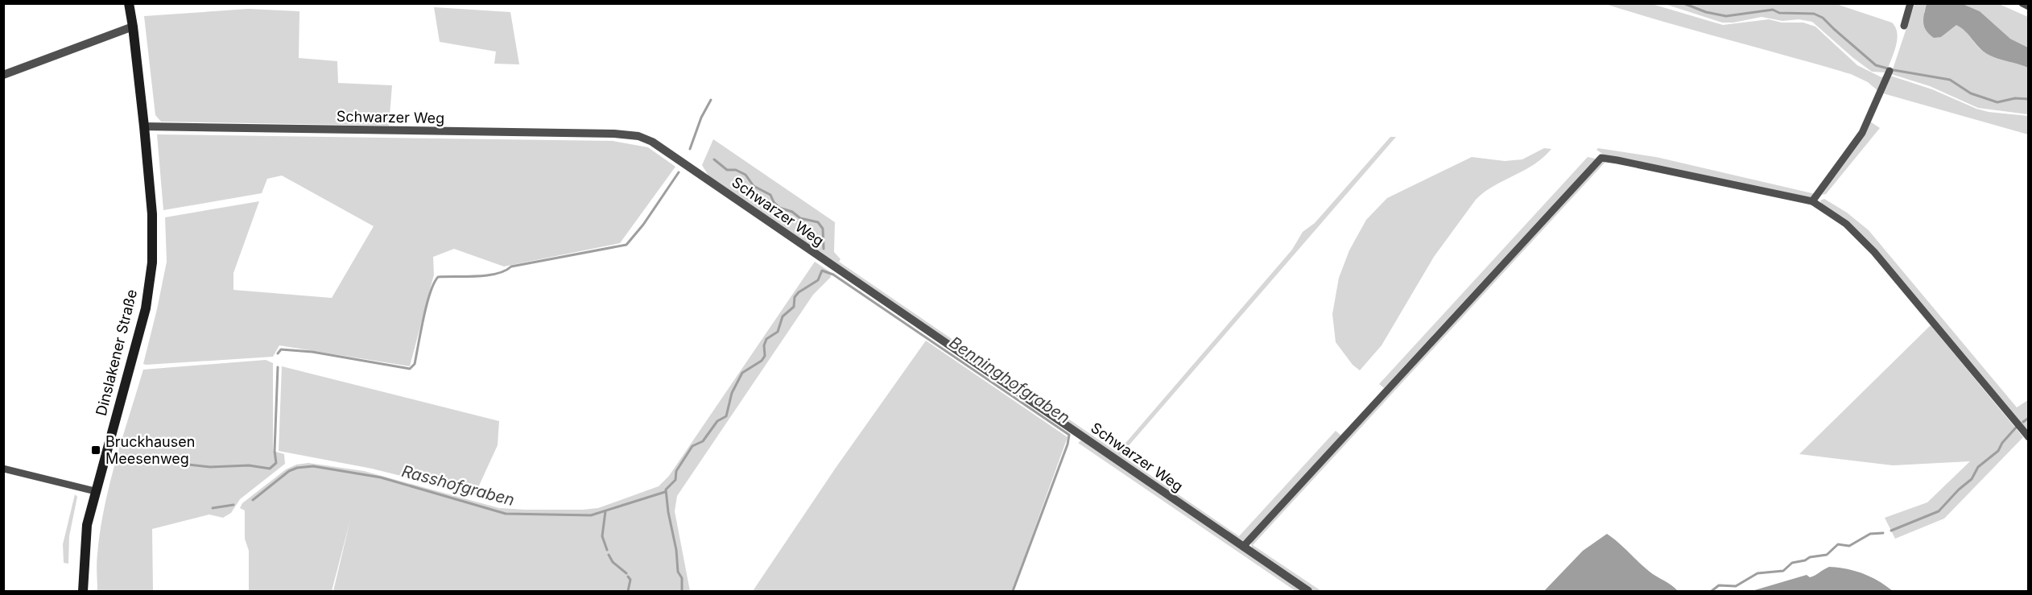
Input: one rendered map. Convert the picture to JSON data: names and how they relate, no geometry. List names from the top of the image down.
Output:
{
  "streets": {
    "main road": ["Dinslakener Straße"],
    "street": ["Schwarzer Weg"]
  },
  "crossings": [
    ["Schwarzer Weg", "Dinslakener Straße"]
  ],
  "water": ["Benninghofgraben", "Rasshofgraben"],
  "places": {
    "transit": ["Bruckhausen Meesenweg"]
  }
}
